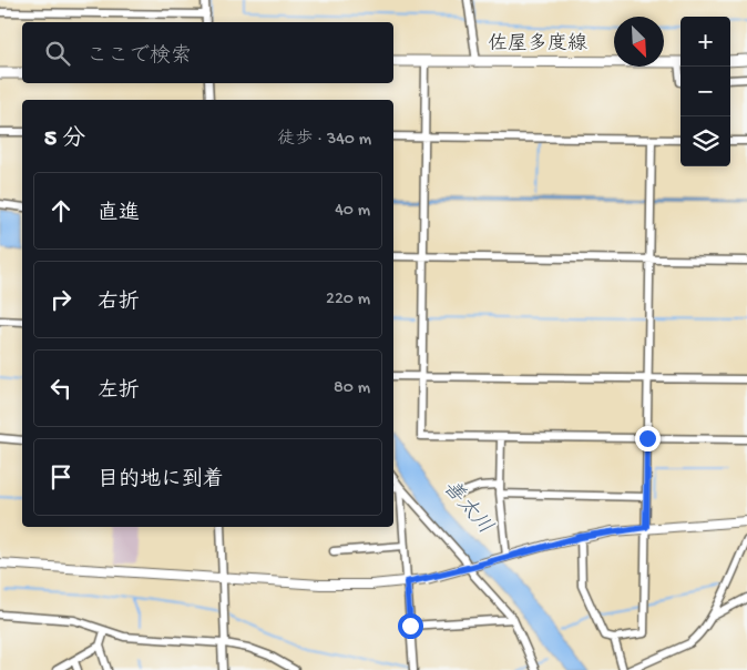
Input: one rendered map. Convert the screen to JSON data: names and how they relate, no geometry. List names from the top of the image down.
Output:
{
  "streets": {
    "main road": ["佐屋多度線"]
  },
  "water": ["善太川"],
  "north": "bottom right",
  "page": {
    "map_buttons": ["+", "−"],
    "search": "ここで検索",
    "heading": ["5 分", "徒歩 · 340 m"],
    "list": [
      ["直進", "40 m"],
      ["右折", "220 m"],
      ["左折", "80 m"],
      "目的地に到着"
    ]
  }
}
